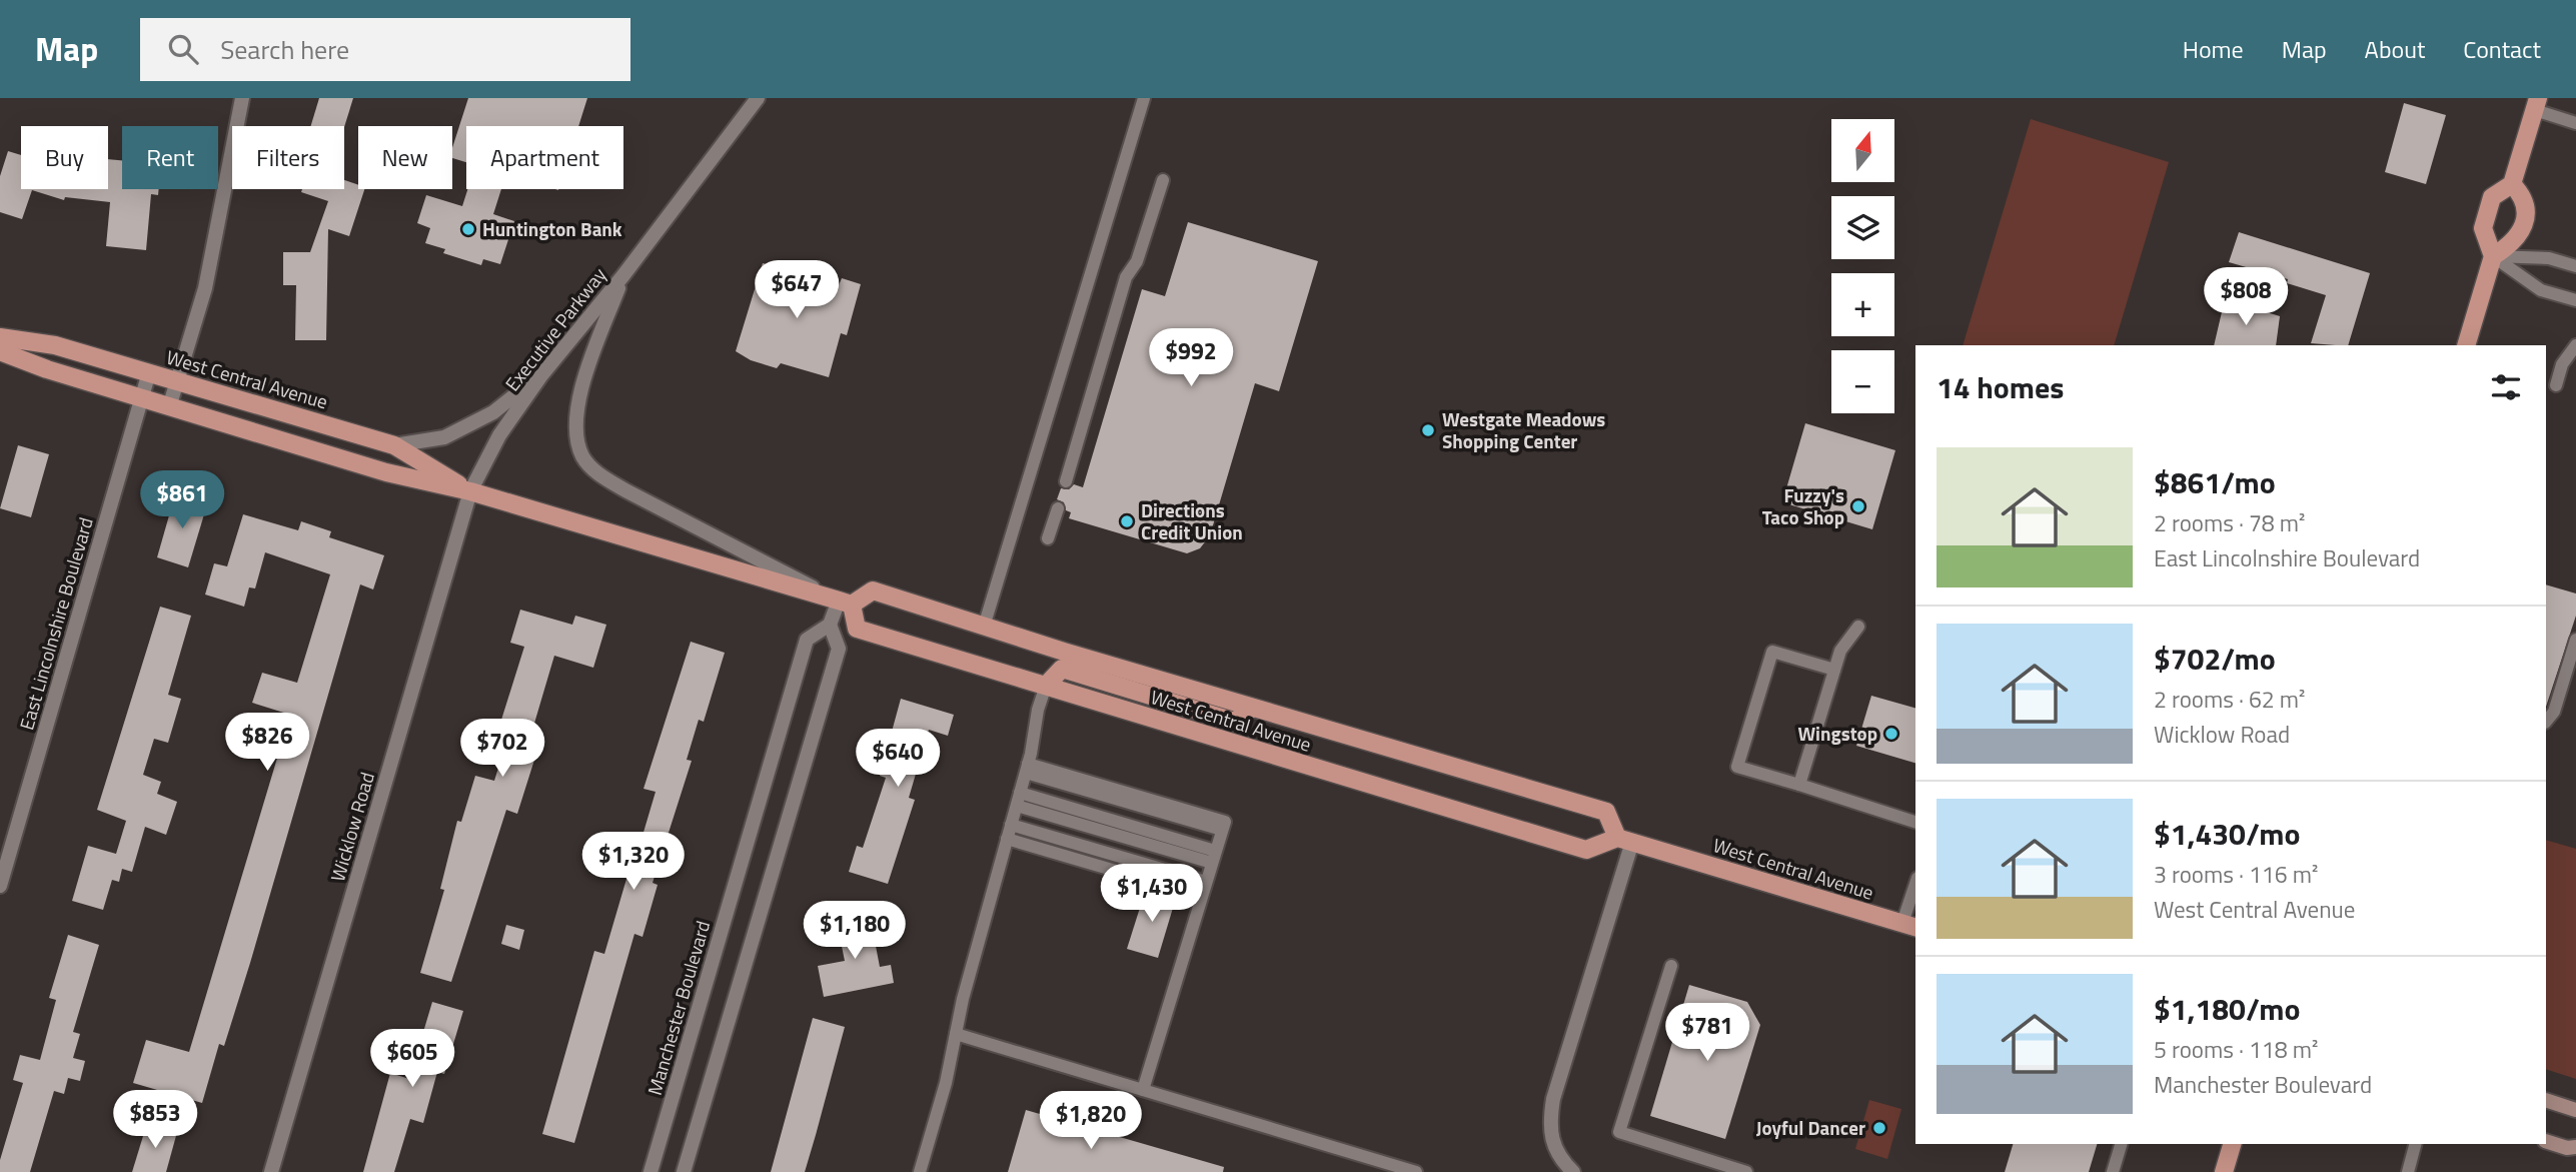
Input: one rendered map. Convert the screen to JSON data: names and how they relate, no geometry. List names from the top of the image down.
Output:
{
  "streets": {
    "main road": ["West Central Avenue"],
    "street": [
      "Executive Parkway",
      "East Lincolnshire Boulevard",
      "Wicklow Road",
      "Manchester Boulevard"
    ]
  },
  "crossings": [
    ["Executive Parkway", "West Central Avenue"],
    ["Executive Parkway", "Wicklow Road"],
    ["West Central Avenue", "East Lincolnshire Boulevard"],
    ["West Central Avenue", "Wicklow Road"],
    ["West Central Avenue", "Manchester Boulevard"]
  ],
  "places": [
    "Huntington Bank",
    "Westgate Meadows Shopping Center",
    "Fuzzy's Taco Shop",
    "Directions Credit Union",
    "Wingstop",
    "Joyful Dancer"
  ],
  "north": "top",
  "page": {
    "header": "Map",
    "search": "Search here",
    "nav": [
      "Home",
      "Map",
      "About",
      "Contact"
    ],
    "map_buttons": ["+", "−"],
    "chip": [
      "Buy",
      "Rent",
      "Filters",
      "New",
      "Apartment"
    ],
    "price": [
      "$647",
      "$808",
      "$992",
      "$861",
      "$826",
      "$702",
      "$640",
      "$1,320",
      "$1,430",
      "$1,180",
      "$781",
      "$605",
      "$853",
      "$1,820"
    ],
    "heading": "14 homes",
    "list": [
      {
        "name": "$861/mo",
        "note": "2 rooms · 78 m² · East Lincolnshire Boulevard"
      },
      {
        "name": "$702/mo",
        "note": "2 rooms · 62 m² · Wicklow Road"
      },
      {
        "name": "$1,430/mo",
        "note": "3 rooms · 116 m² · West Central Avenue"
      },
      {
        "name": "$1,180/mo",
        "note": "5 rooms · 118 m² · Manchester Boulevard"
      }
    ]
  }
}
